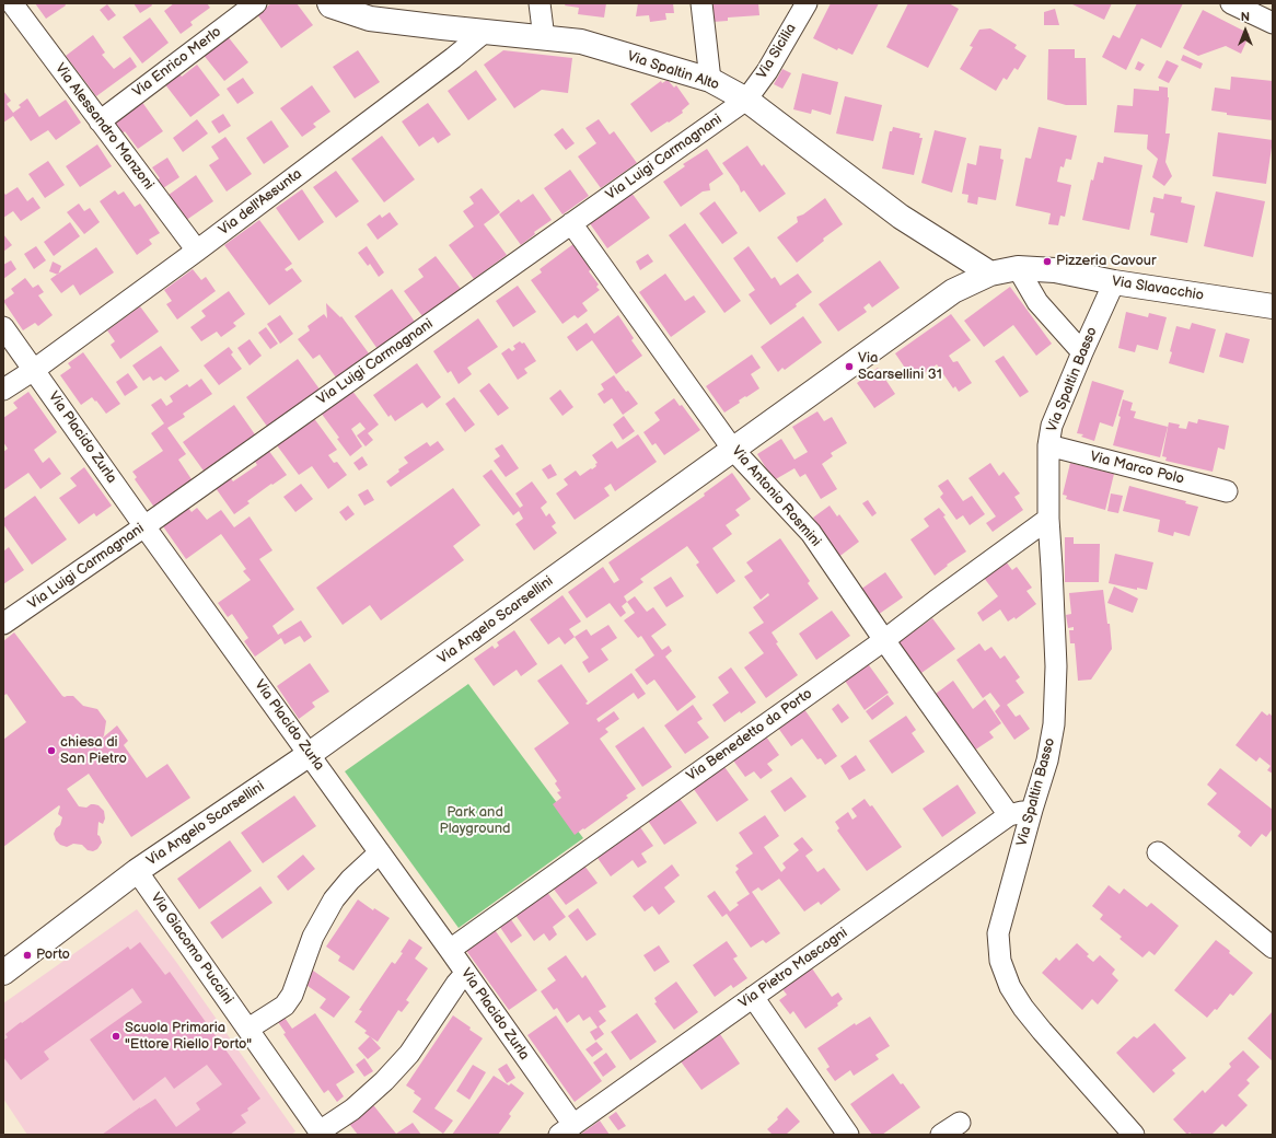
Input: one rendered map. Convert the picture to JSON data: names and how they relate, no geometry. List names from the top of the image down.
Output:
{
  "streets": {
    "street": [
      "Via Sicilia",
      "Via Enrico Merlo",
      "Via Spaltin Alto",
      "Via Alessandro Manzoni",
      "Via Luigi Carmagnani",
      "Via dell'Assunta",
      "Via Slavacchio",
      "Via Spaltin Basso",
      "Via Placido Zurla",
      "Via Marco Polo",
      "Via Antonio Rosmini",
      "Via Angelo Scarsellini",
      "Via Benedetto da Porto",
      "Via Giacomo Puccini",
      "Via Pietro Mascagni"
    ]
  },
  "crossings": [
    ["Via Sicilia", "Via Spaltin Alto"],
    ["Via Sicilia", "Via Luigi Carmagnani"],
    ["Via Enrico Merlo", "Via Alessandro Manzoni"],
    ["Via Spaltin Alto", "Via Luigi Carmagnani"],
    ["Via Spaltin Alto", "Via dell'Assunta"],
    ["Via Spaltin Alto", "Via Slavacchio"],
    ["Via Spaltin Alto", "Via Angelo Scarsellini"],
    ["Via Alessandro Manzoni", "Via dell'Assunta"],
    ["Via Luigi Carmagnani", "Via Placido Zurla"],
    ["Via Luigi Carmagnani", "Via Antonio Rosmini"],
    ["Via dell'Assunta", "Via Placido Zurla"],
    ["Via Slavacchio", "Via Spaltin Basso"],
    ["Via Slavacchio", "Via Angelo Scarsellini"],
    ["Via Spaltin Basso", "Via Marco Polo"],
    ["Via Spaltin Basso", "Via Benedetto da Porto"],
    ["Via Spaltin Basso", "Via Pietro Mascagni"],
    ["Via Placido Zurla", "Via Angelo Scarsellini"],
    ["Via Placido Zurla", "Via Benedetto da Porto"],
    ["Via Placido Zurla", "Via Pietro Mascagni"],
    ["Via Antonio Rosmini", "Via Angelo Scarsellini"],
    ["Via Antonio Rosmini", "Via Benedetto da Porto"],
    ["Via Antonio Rosmini", "Via Pietro Mascagni"],
    ["Via Angelo Scarsellini", "Via Giacomo Puccini"]
  ],
  "parks": ["Park and Playground"],
  "places": [
    "Pizzeria Cavour",
    "Via Scarsellini 31",
    "chiesa di San Pietro",
    "Porto",
    "Scuola Primaria \"Ettore Riello Porto\""
  ],
  "north": "top"
}
